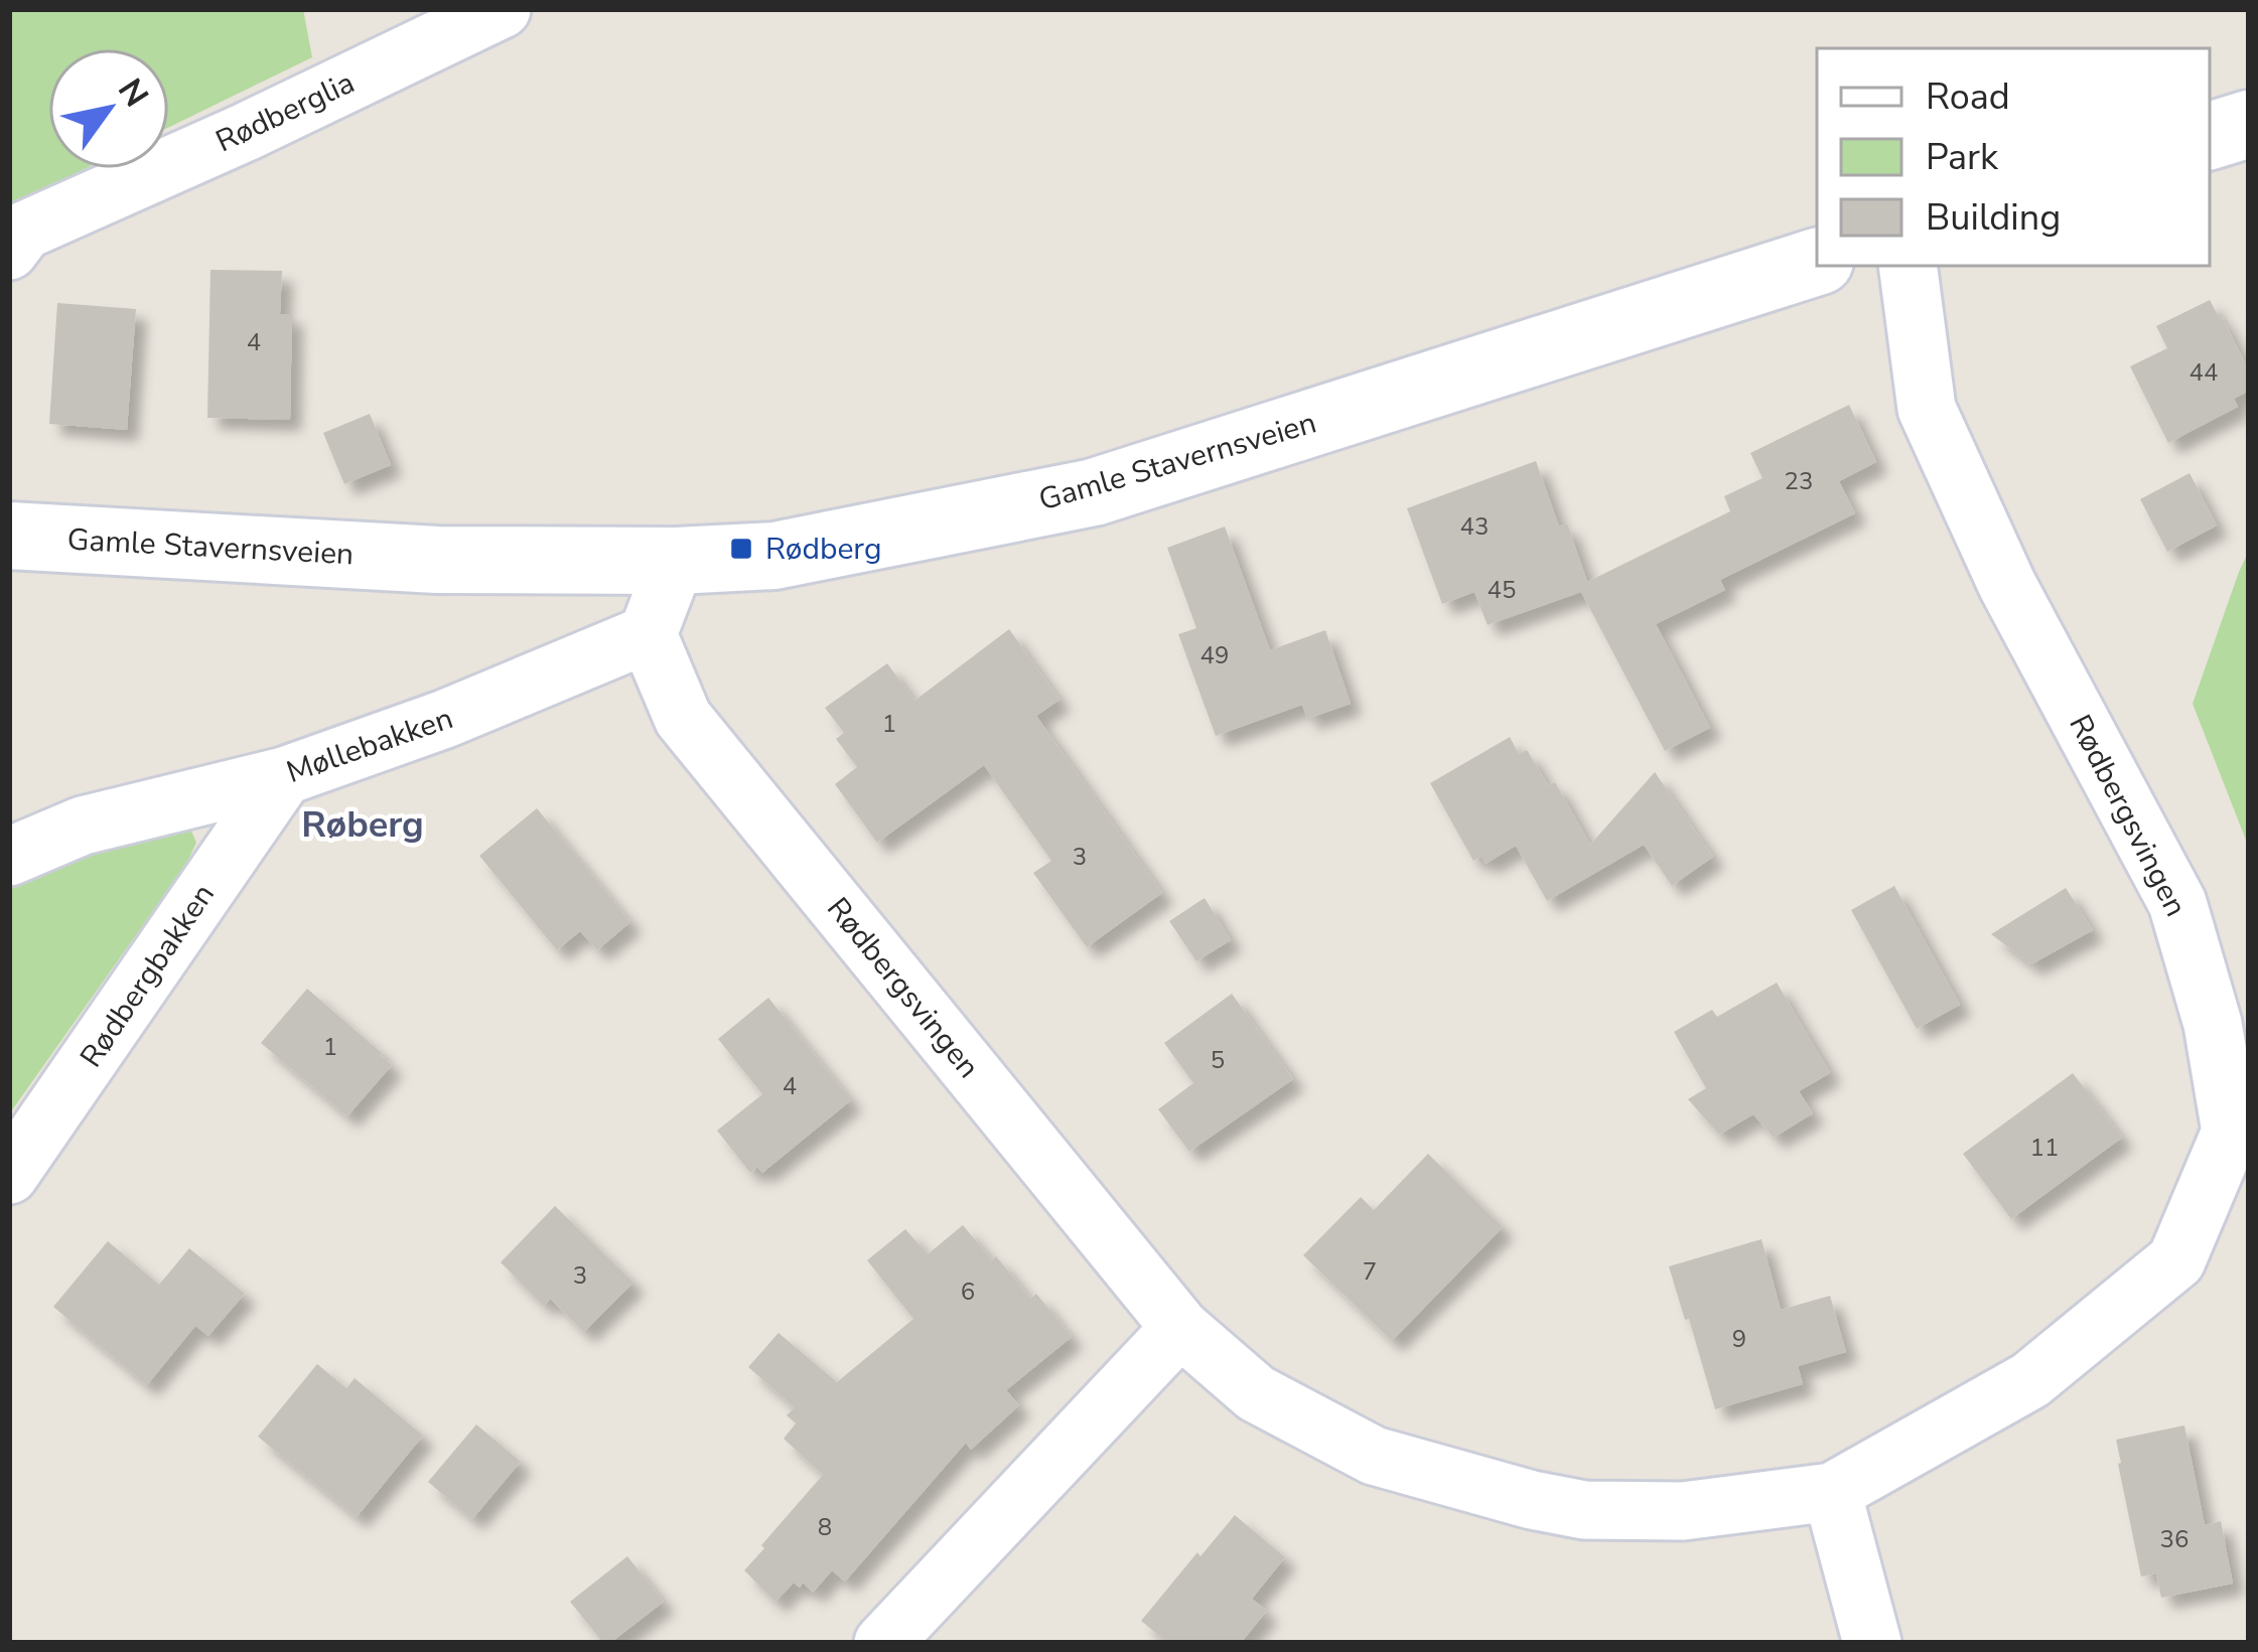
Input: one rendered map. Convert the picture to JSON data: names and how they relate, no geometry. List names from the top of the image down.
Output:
{
  "streets": {
    "street": [
      "Rødberglia",
      "Gamle Stavernsveien",
      "Møllebakken",
      "Rødbergsvingen",
      "Rødbergbakken"
    ]
  },
  "crossings": [
    ["Møllebakken", "Rødbergsvingen"],
    ["Møllebakken", "Rødbergbakken"]
  ],
  "districts": ["Røberg"],
  "places": {
    "transit": ["Rødberg"]
  },
  "house_numbers": [
    "4",
    "44",
    "23",
    "43",
    "45",
    "49",
    "1",
    "3",
    "1",
    "5",
    "4",
    "11",
    "7",
    "3",
    "6",
    "9",
    "8",
    "36"
  ],
  "legend": ["Road", "Park", "Building"],
  "north": "top right"
}
